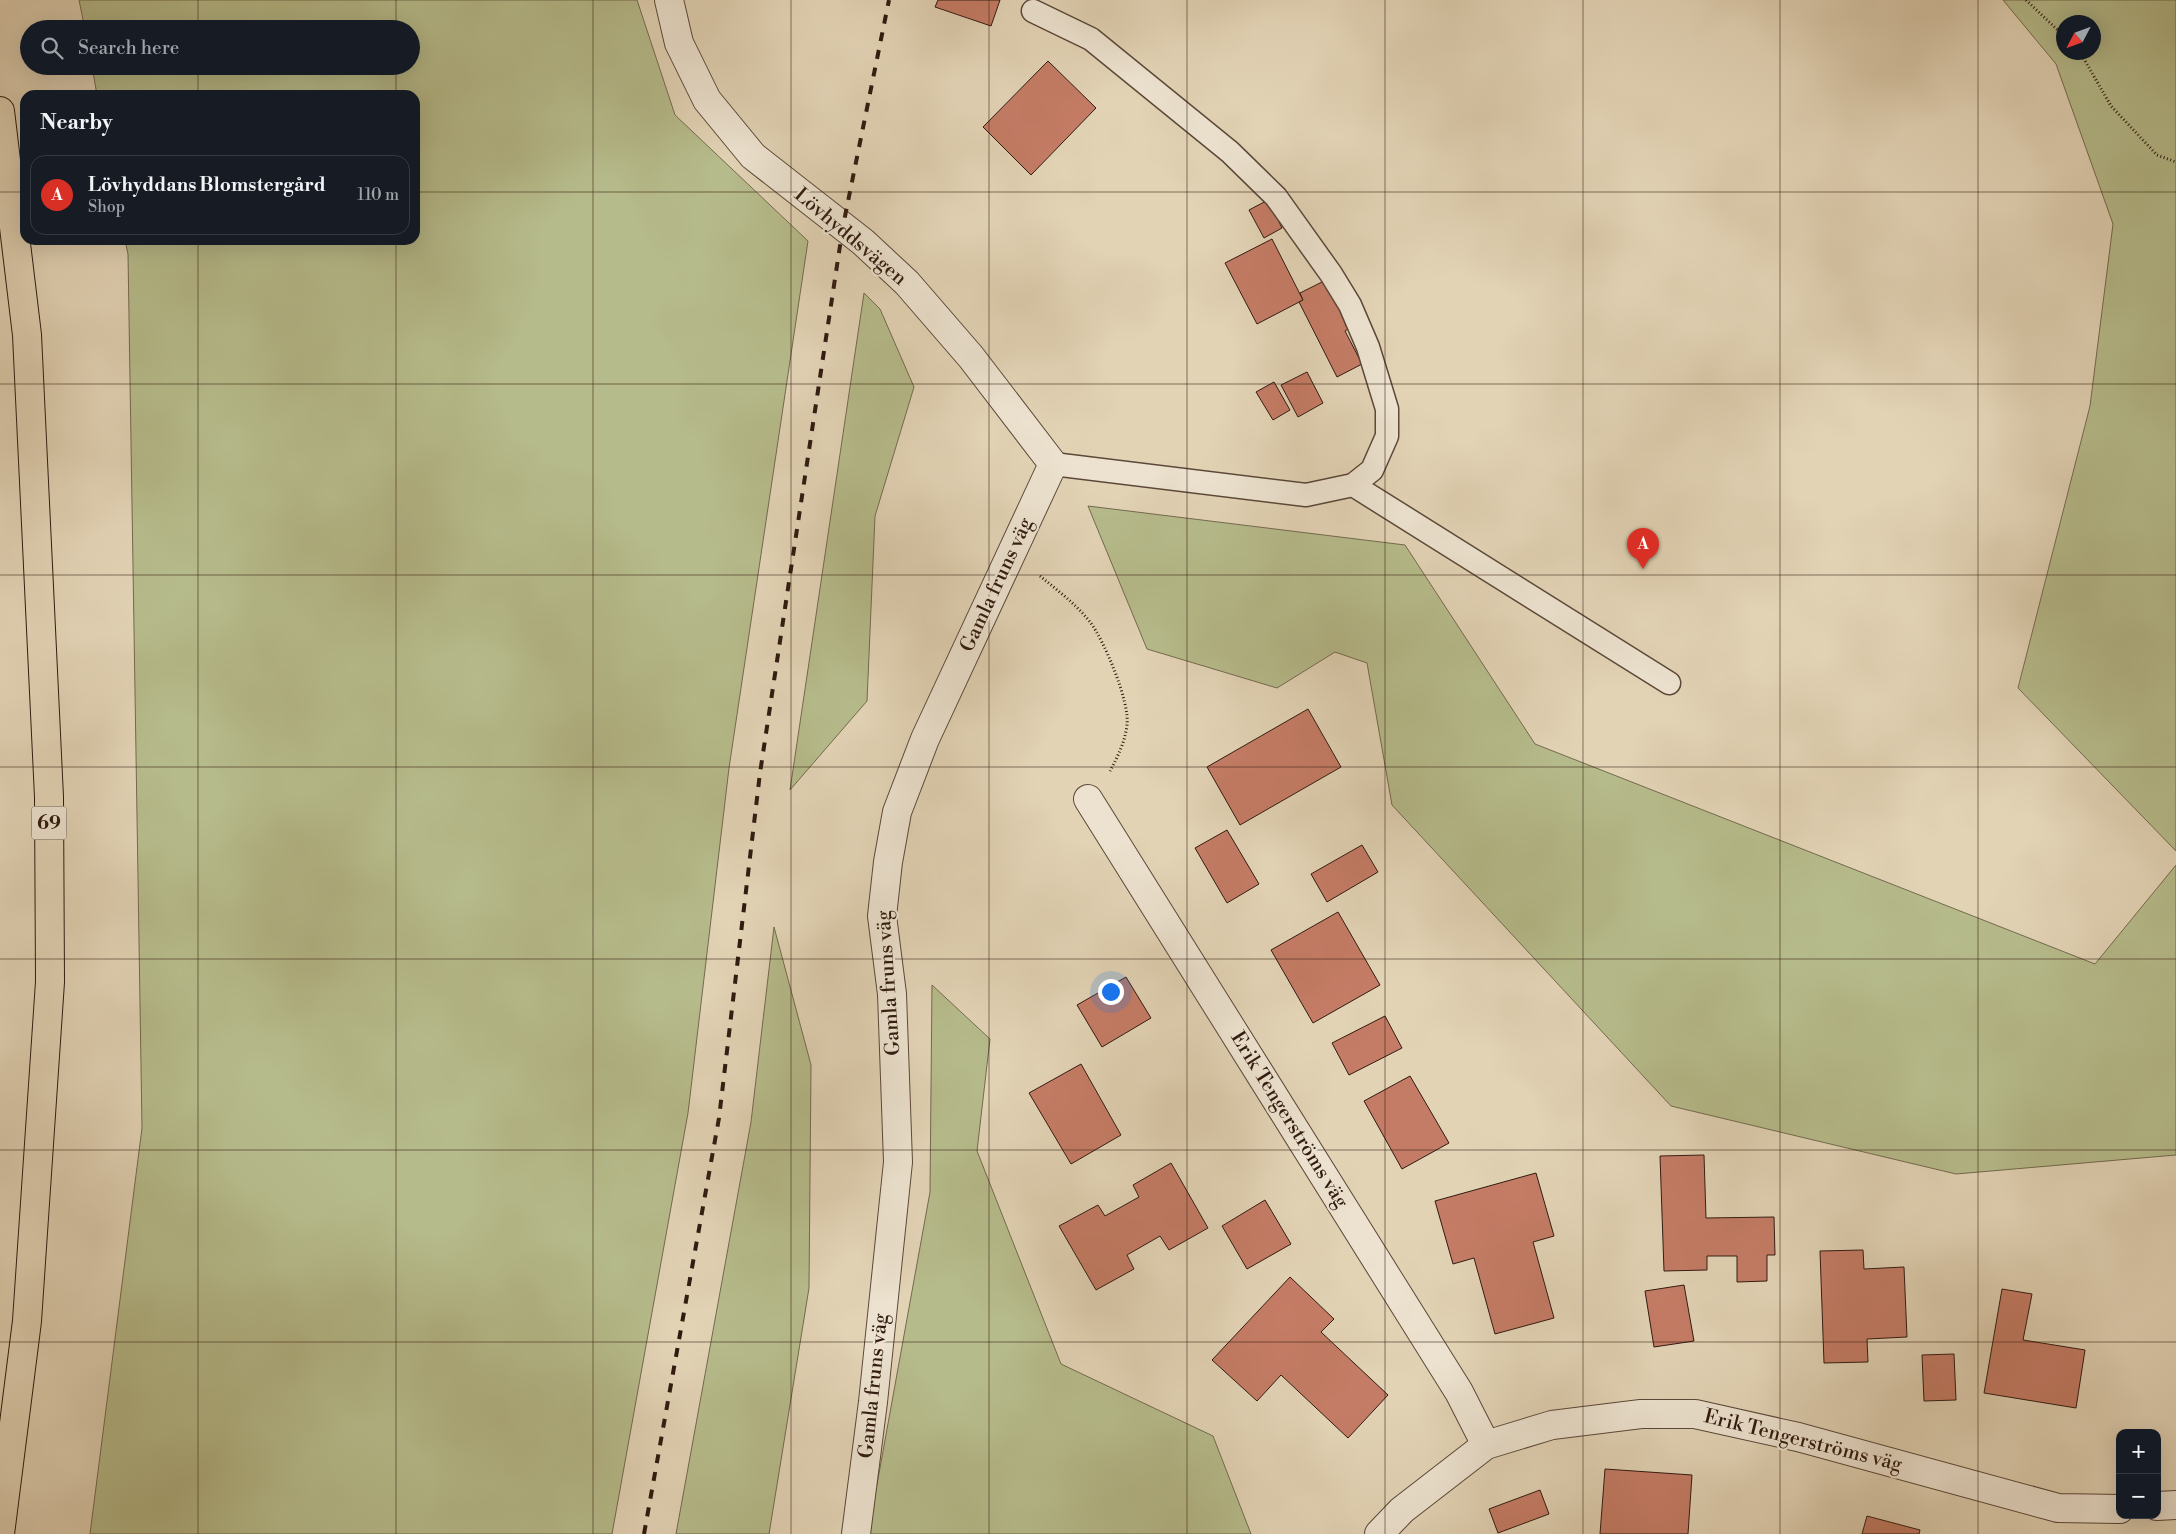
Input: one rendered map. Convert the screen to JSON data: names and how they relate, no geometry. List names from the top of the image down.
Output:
{
  "streets": {
    "main road": ["69"],
    "street": ["Lövhyddsvägen", "Gamla fruns väg", "Erik Tengerströms väg"]
  },
  "crossings": [
    ["Lövhyddsvägen", "Gamla fruns väg"]
  ],
  "north": "bottom left",
  "page": {
    "search": "Search here",
    "heading": "Nearby",
    "list": [
      {
        "mark": "A",
        "name": "Lövhyddans Blomstergård",
        "note": "Shop",
        "value": "110 m"
      }
    ],
    "pins": "A",
    "map_buttons": ["+", "−"]
  }
}
